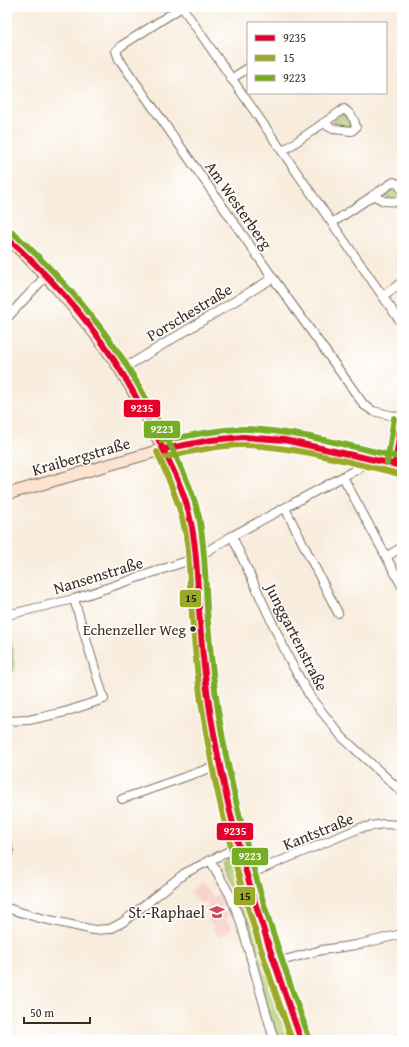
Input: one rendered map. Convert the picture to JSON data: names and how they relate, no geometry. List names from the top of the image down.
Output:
{
  "streets": {
    "street": [
      "Am Westerberg",
      "Porschestraße",
      "Kraibergstraße",
      "Nansenstraße",
      "Junggartenstraße",
      "Kantstraße"
    ]
  },
  "crossings": [
    ["Am Westerberg", "Porschestraße"]
  ],
  "places": {
    "other": ["Echenzeller Weg"],
    "school or university": ["St.-Raphael"]
  },
  "lines": ["transit line 9223", "transit line 9235", "transit line 15"],
  "legend": ["9235", "15", "9223"],
  "scale_bar": "50 m"
}
